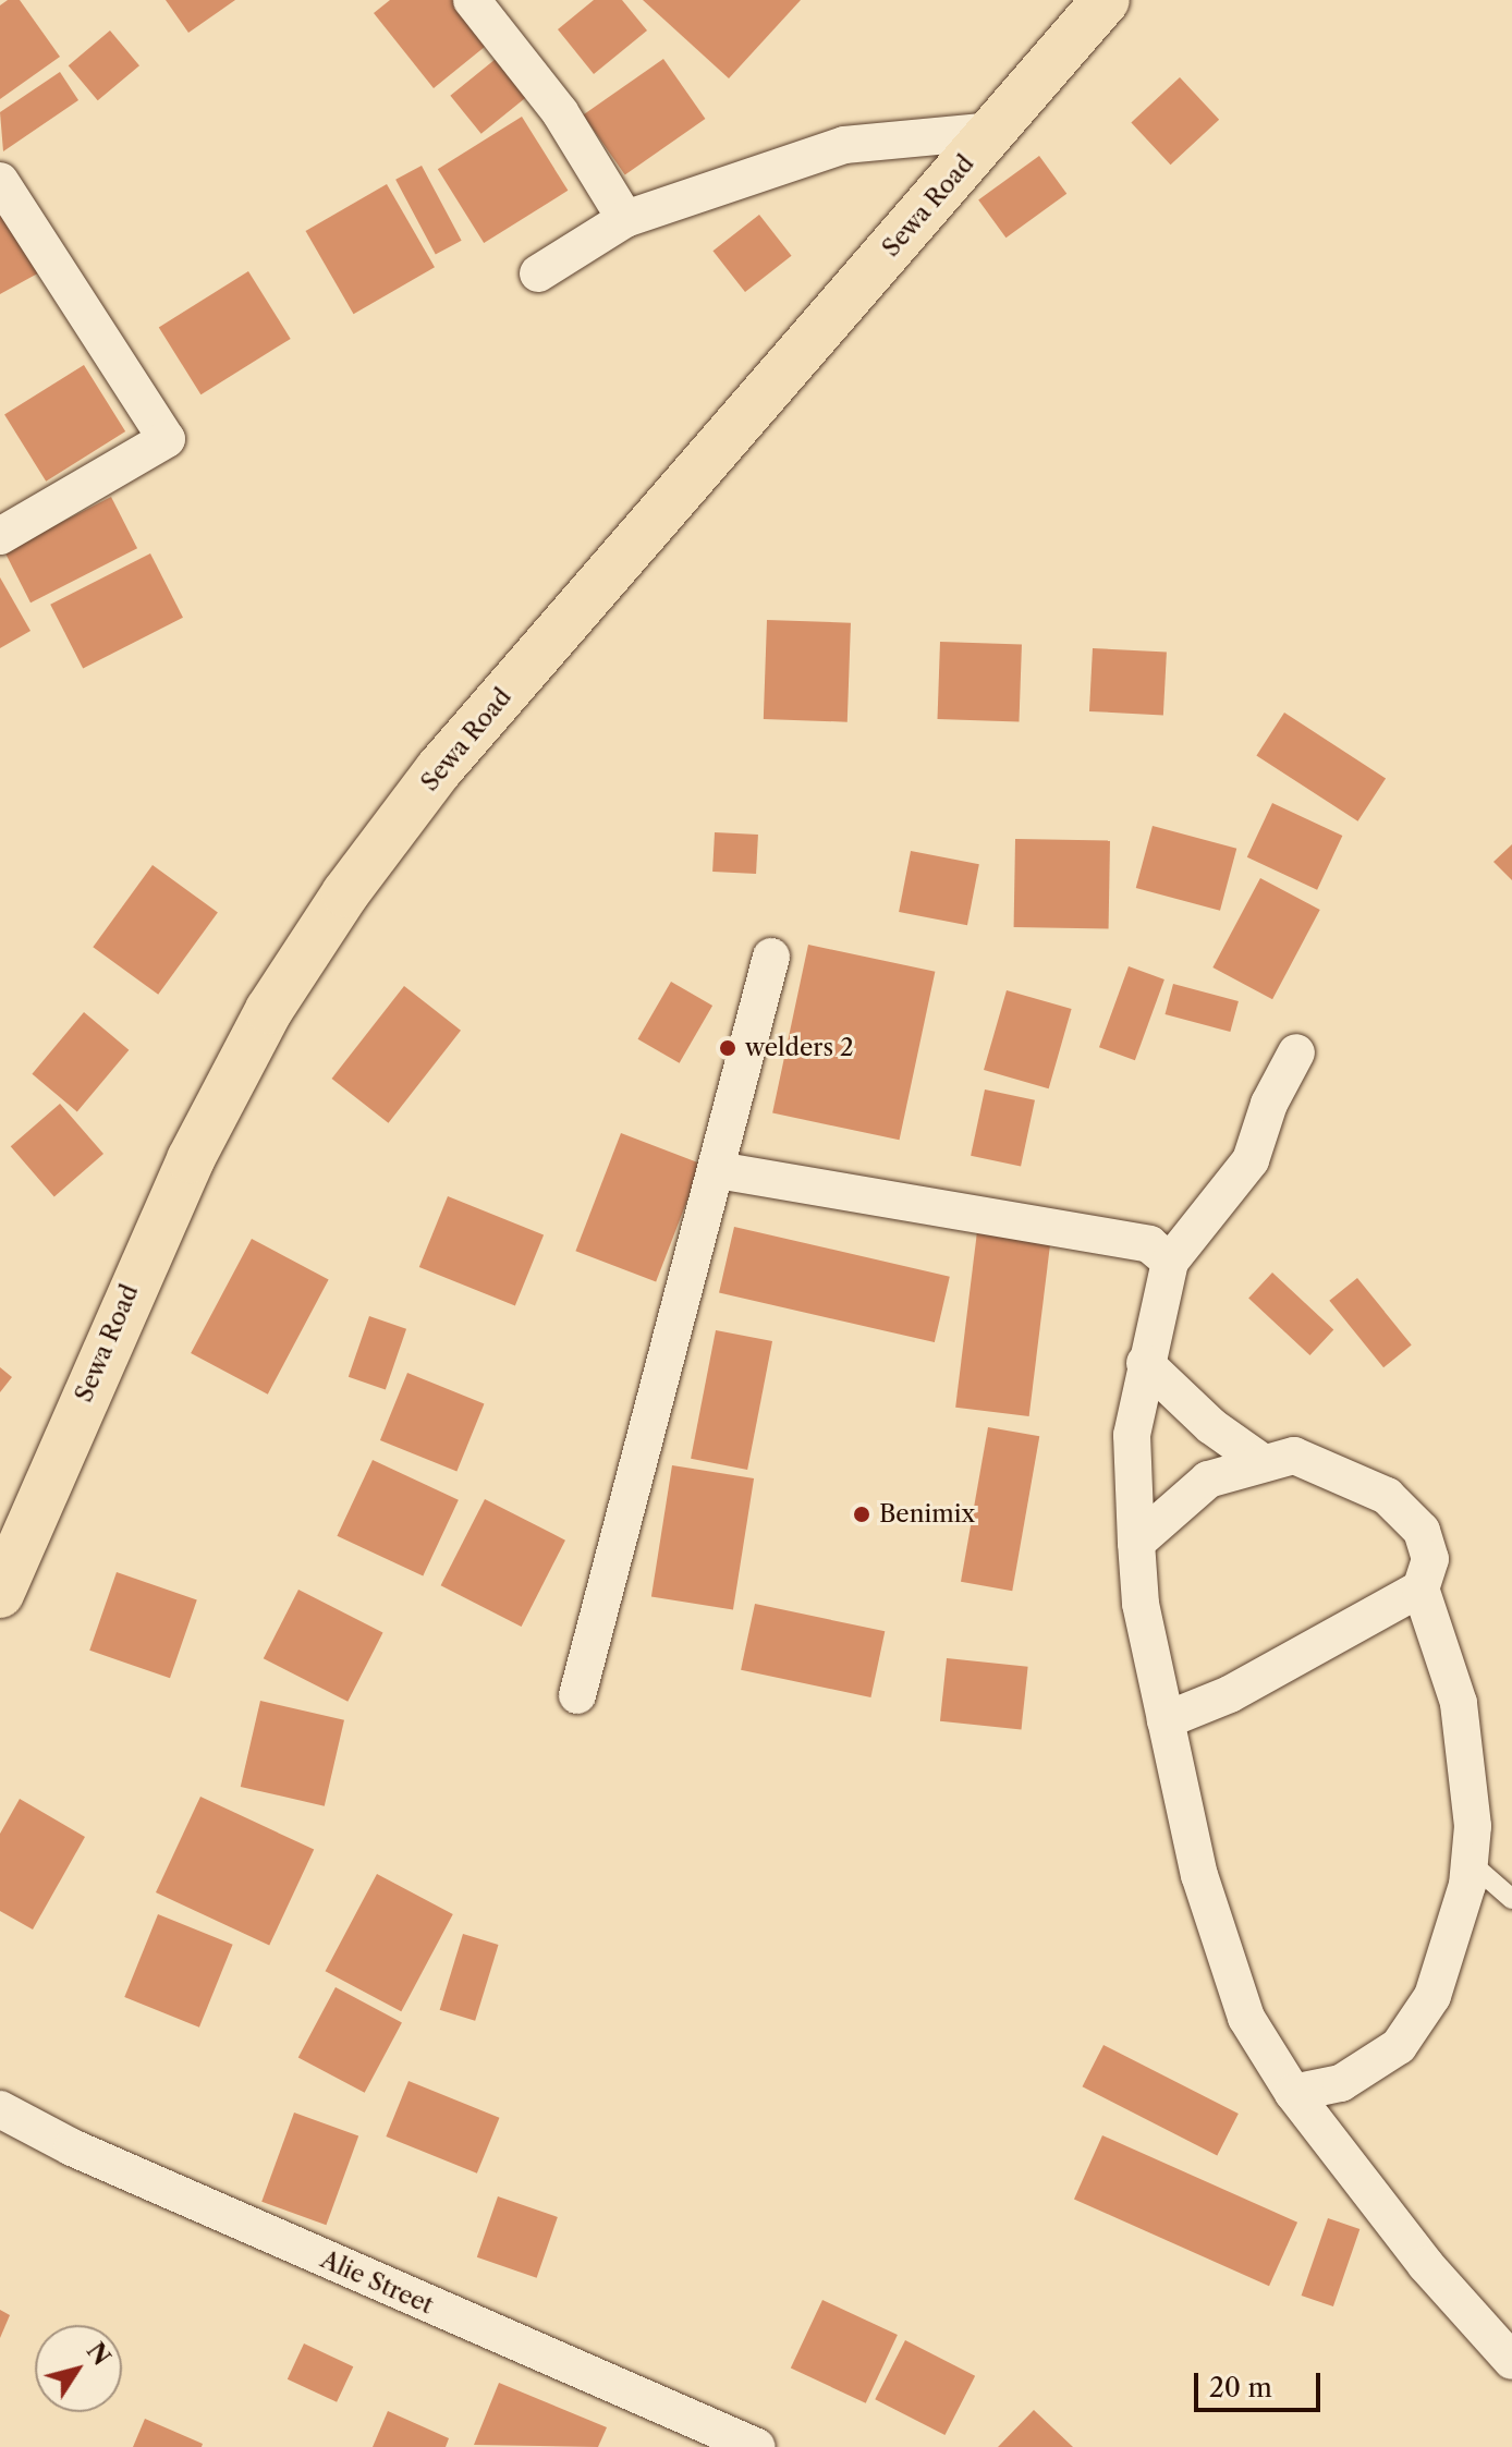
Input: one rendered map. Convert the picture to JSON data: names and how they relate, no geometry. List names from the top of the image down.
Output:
{
  "streets": {
    "main road": ["Sewa Road"],
    "street": ["Alie Street"]
  },
  "places": ["welders 2", "Benimix"],
  "scale_bar": "20 m",
  "north": "top right"
}
